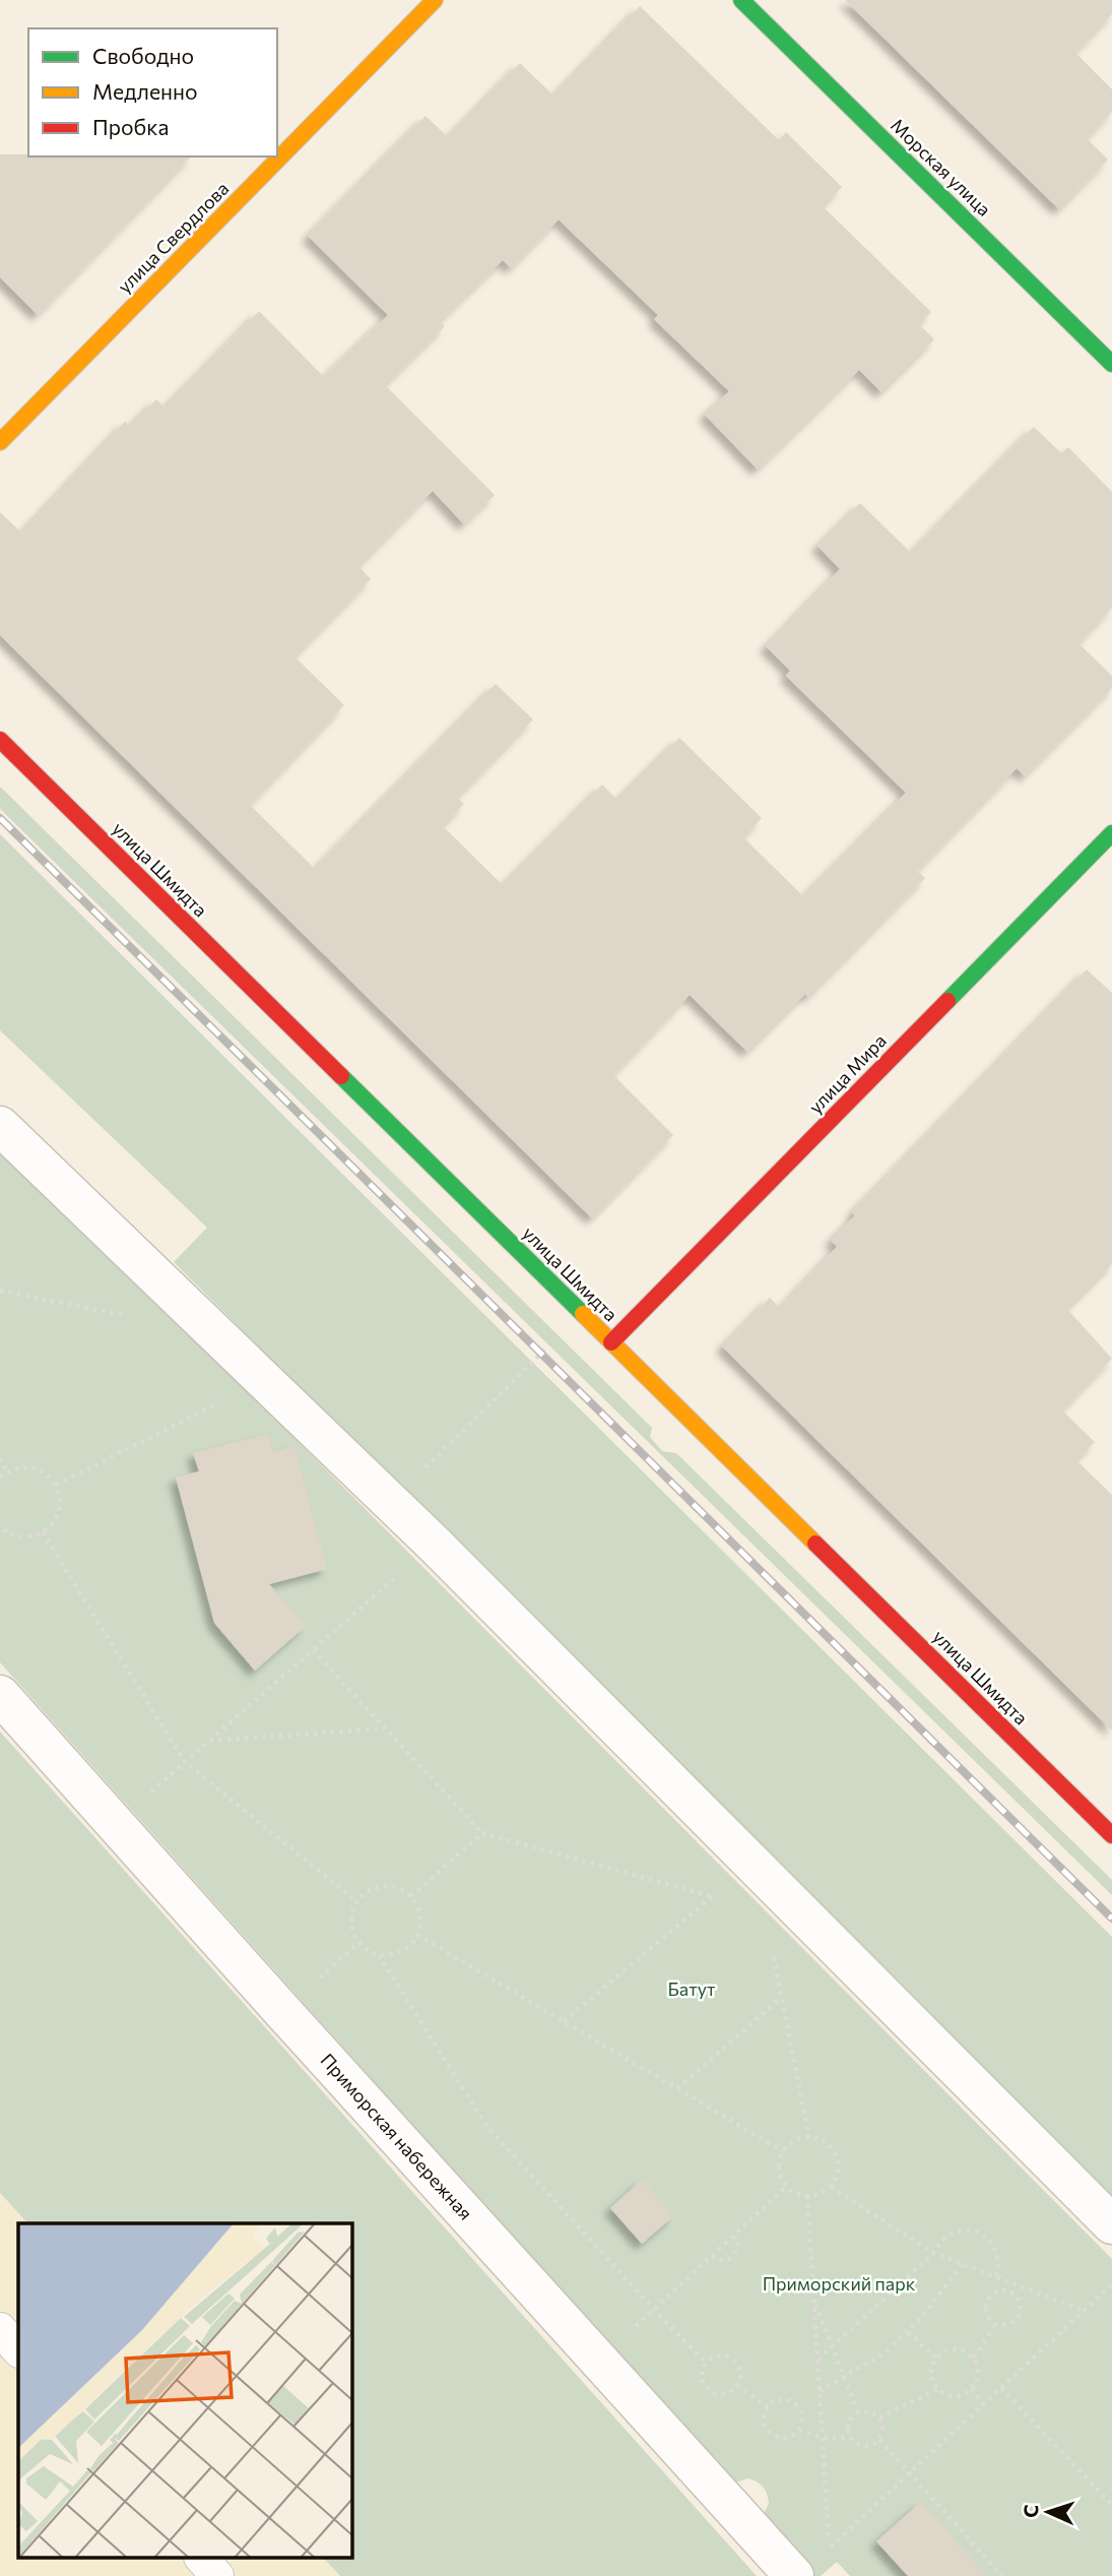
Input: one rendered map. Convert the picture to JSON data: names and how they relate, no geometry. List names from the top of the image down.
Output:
{
  "streets": {
    "street": [
      "Морская улица",
      "улица Свердлова",
      "улица Шмидта",
      "улица Мира",
      "Приморская набережная"
    ]
  },
  "crossings": [
    ["улица Шмидта", "улица Мира"]
  ],
  "parks": ["Батут", "Приморский парк"],
  "legend": ["Свободно", "Медленно", "Пробка"],
  "north": "left"
}
